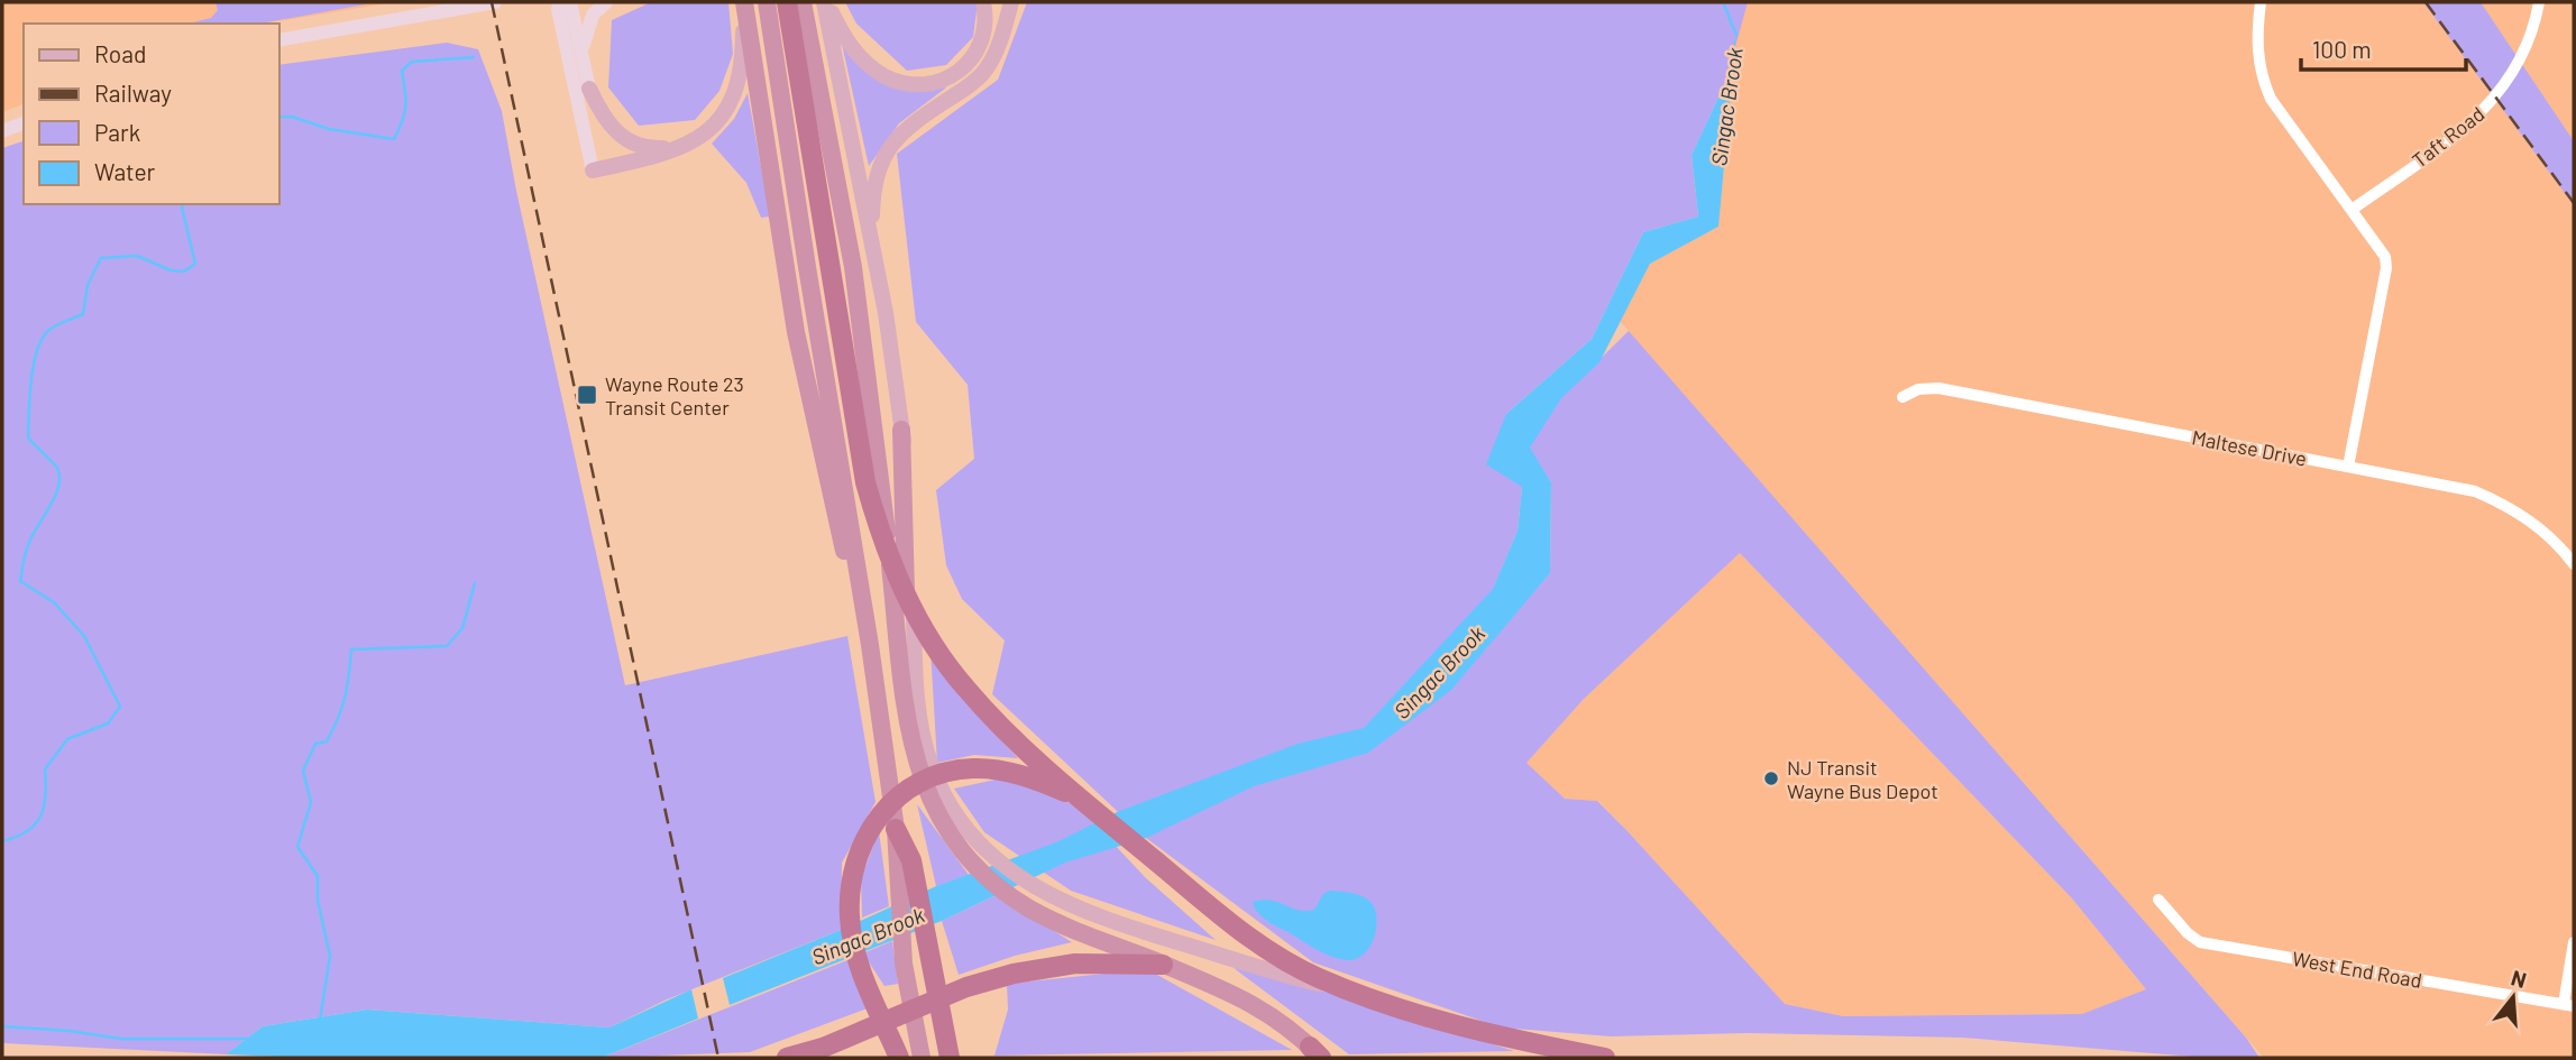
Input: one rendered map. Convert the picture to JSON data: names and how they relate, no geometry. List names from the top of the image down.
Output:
{
  "streets": {
    "street": ["Taft Road", "Maltese Drive", "West End Road"]
  },
  "water": ["Singac Brook"],
  "places": {
    "transit": ["Wayne Route 23 Transit Center"],
    "other": ["NJ Transit Wayne Bus Depot"]
  },
  "legend": [
    "Road",
    "Railway",
    "Park",
    "Water"
  ],
  "scale_bar": "100 m",
  "north": "top"
}
